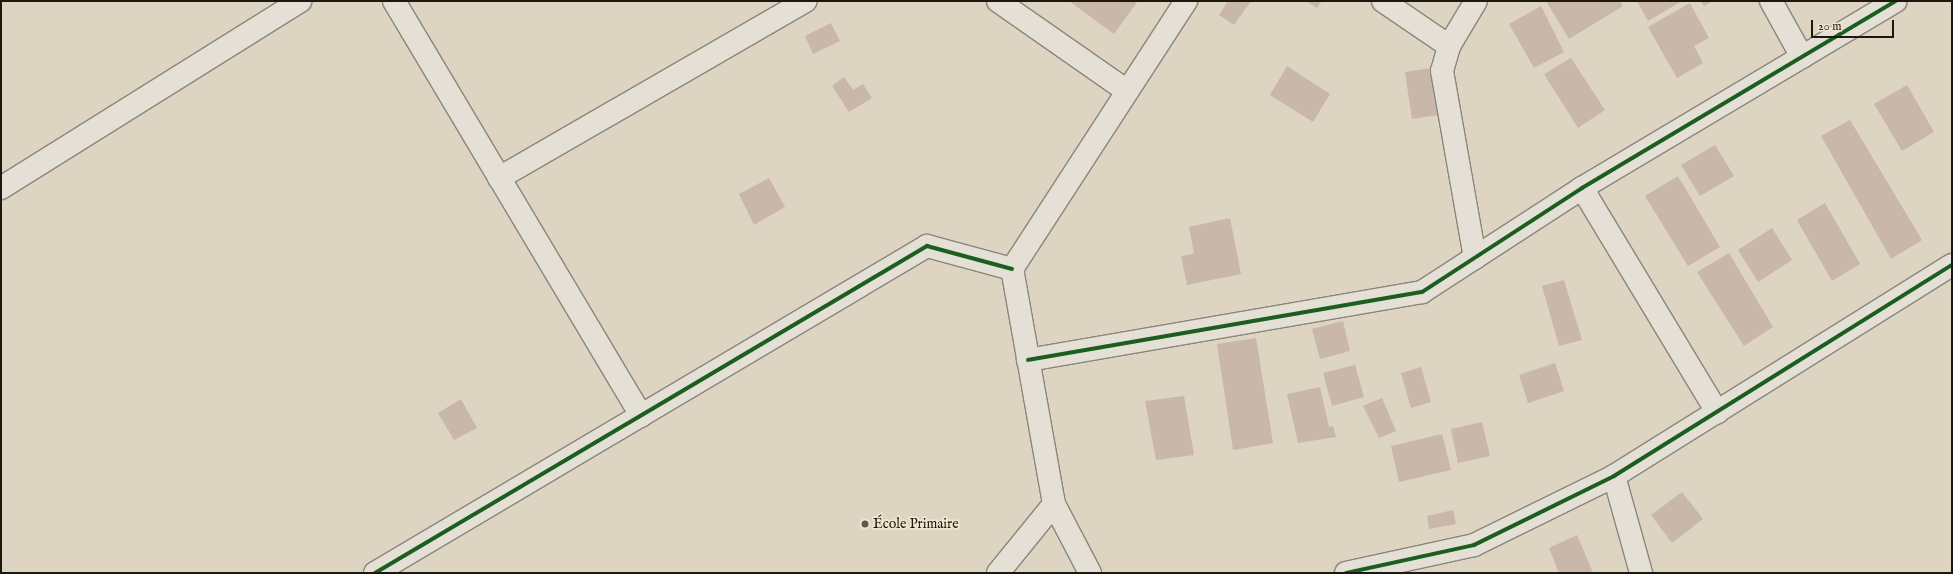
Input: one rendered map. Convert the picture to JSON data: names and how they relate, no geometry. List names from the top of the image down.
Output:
{
  "places": ["École Primaire"],
  "scale_bar": "20 m"
}
